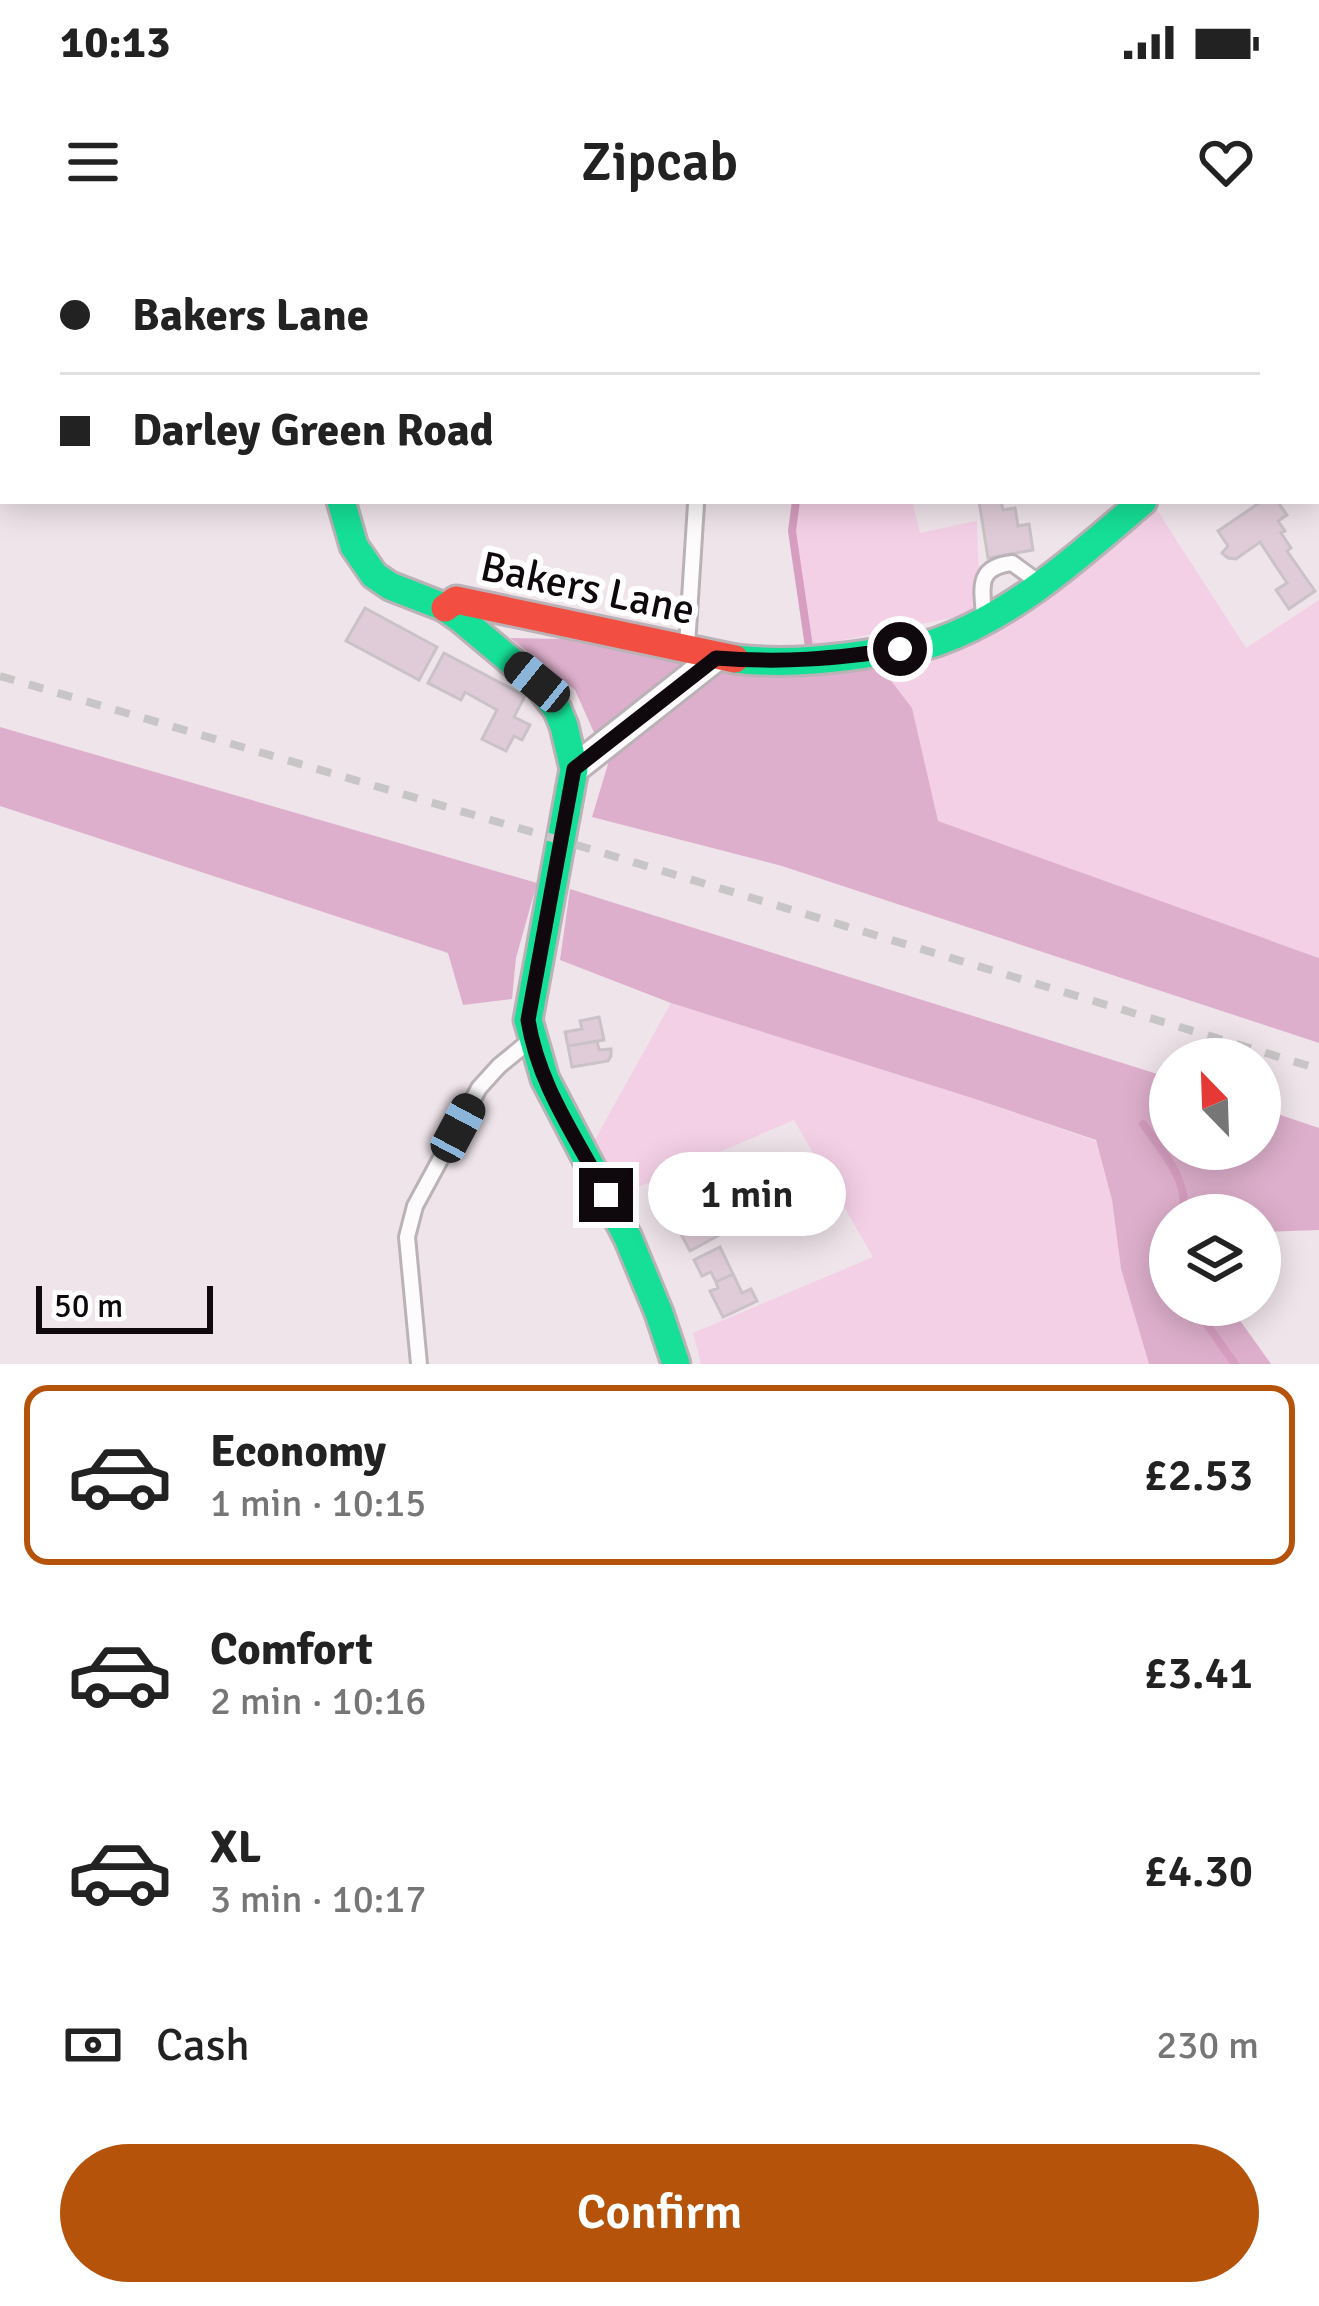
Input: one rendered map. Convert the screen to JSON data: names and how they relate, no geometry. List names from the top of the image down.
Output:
{
  "streets": {
    "street": ["Bakers Lane"]
  },
  "scale_bar": "50 m",
  "north": "top left",
  "page": {
    "status": "10:13",
    "header": "Zipcab",
    "banner": ["Bakers Lane", "Darley Green Road"],
    "bubble": "1 min",
    "scale": "50 m",
    "list": [
      {
        "name": "Economy",
        "note": "1 min · 10:15",
        "value": "£2.53"
      },
      {
        "name": "Comfort",
        "note": "2 min · 10:16",
        "value": "£3.41"
      },
      {
        "name": "XL",
        "note": "3 min · 10:17",
        "value": "£4.30"
      }
    ],
    "pay": ["Cash", "230 m"],
    "buttons": "Confirm"
  }
}
